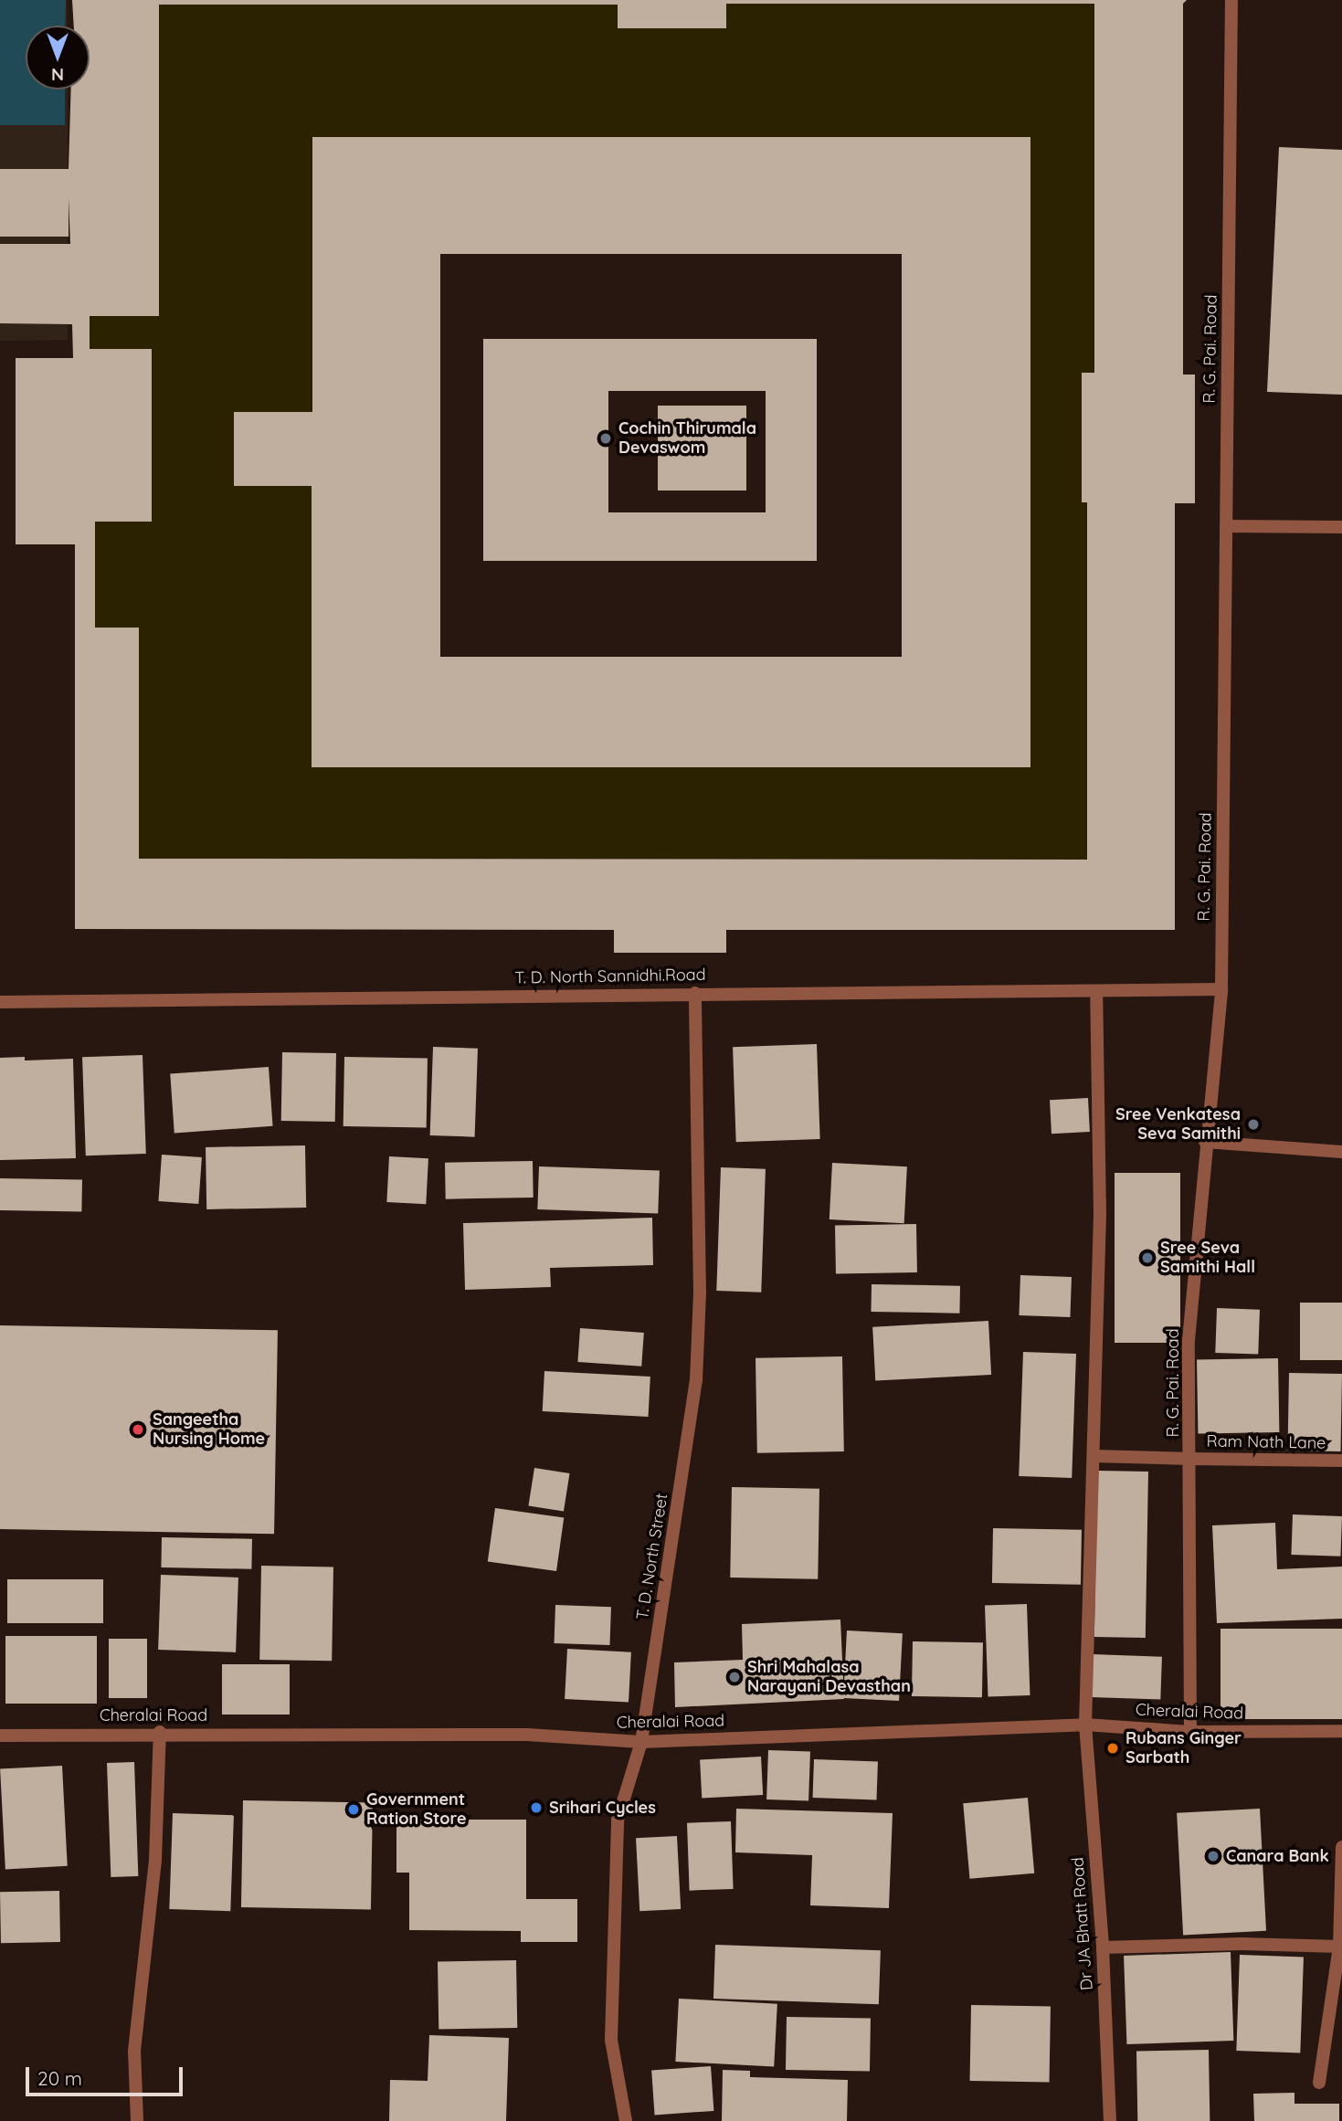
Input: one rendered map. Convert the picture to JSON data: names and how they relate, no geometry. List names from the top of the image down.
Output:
{
  "streets": {
    "street": [
      "R. G. Pai. Road",
      "T. D. North Sannidhi.Road",
      "Ram Nath Lane",
      "T. D. North Street",
      "Cheralai Road",
      "Dr JA Bhatt Road"
    ]
  },
  "crossings": [
    ["R. G. Pai. Road", "T. D. North Sannidhi.Road"],
    ["R. G. Pai. Road", "Ram Nath Lane"],
    ["R. G. Pai. Road", "Cheralai Road"],
    ["T. D. North Sannidhi.Road", "T. D. North Street"],
    ["T. D. North Sannidhi.Road", "Dr JA Bhatt Road"],
    ["Ram Nath Lane", "Dr JA Bhatt Road"],
    ["T. D. North Street", "Cheralai Road"],
    ["Cheralai Road", "Dr JA Bhatt Road"]
  ],
  "places": [
    "Cochin Thirumala Devaswom",
    "Sree Venkatesa Seva Samithi",
    "Sree Seva Samithi Hall",
    "Sangeetha Nursing Home",
    "Shri Mahalasa Narayani Devasthan",
    "Rubans Ginger Sarbath",
    "Srihari Cycles",
    "Government Ration Store",
    "Canara Bank"
  ],
  "scale_bar": "20 m",
  "north": "bottom"
}
